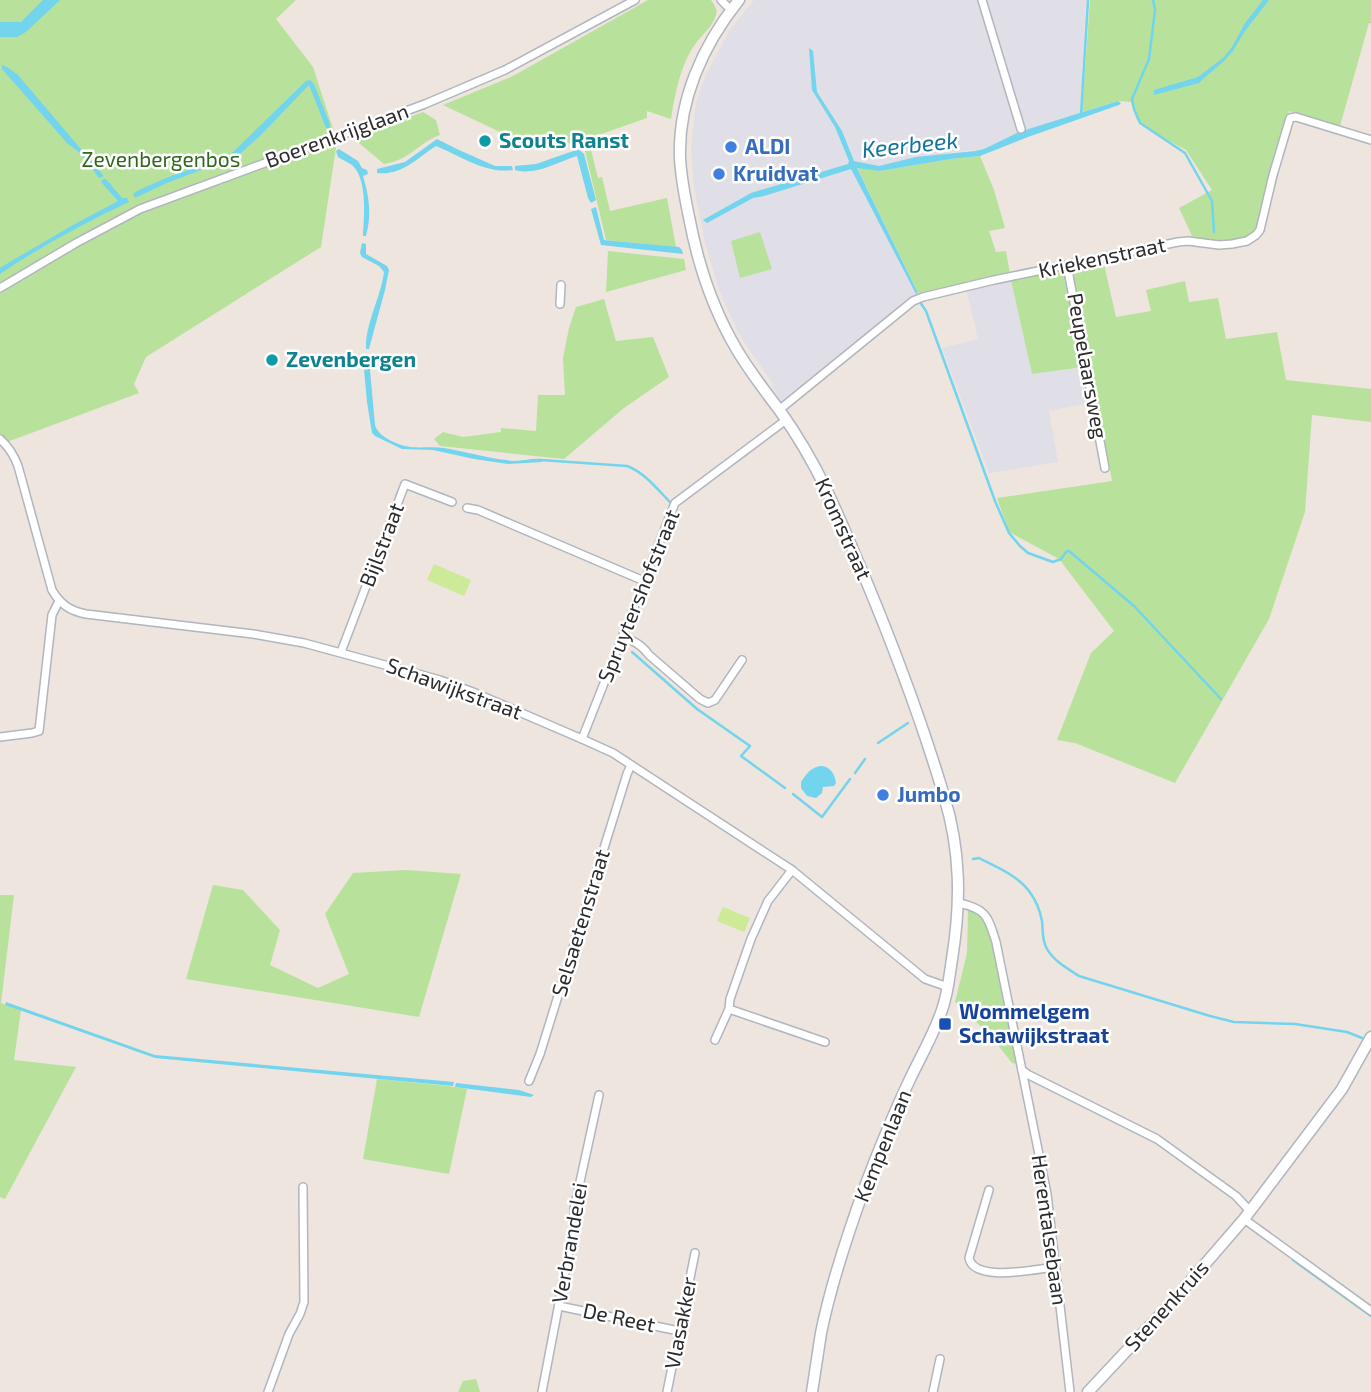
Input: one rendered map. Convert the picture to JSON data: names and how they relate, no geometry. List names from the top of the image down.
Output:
{
  "streets": {
    "main road": ["Kromstraat", "Kempenlaan", "Stenenkruis"],
    "street": [
      "Boerenkrijglaan",
      "Kriekenstraat",
      "Peupelaarsweg",
      "Bijlstraat",
      "Spruytershofstraat",
      "Schawijkstraat",
      "Selsaetenstraat",
      "Herentalsebaan",
      "Verbrandelei",
      "De Reet",
      "Vlasakker"
    ]
  },
  "crossings": [
    ["Kriekenstraat", "Peupelaarsweg"],
    ["Kriekenstraat", "Kromstraat"],
    ["Kromstraat", "Spruytershofstraat"],
    ["Kromstraat", "Kempenlaan"],
    ["Bijlstraat", "Schawijkstraat"],
    ["Spruytershofstraat", "Schawijkstraat"],
    ["Schawijkstraat", "Selsaetenstraat"],
    ["Schawijkstraat", "Kempenlaan"],
    ["Verbrandelei", "De Reet"],
    ["De Reet", "Vlasakker"]
  ],
  "water": ["Keerbeek"],
  "parks": ["Zevenbergenbos"],
  "places": {
    "other": [
      "Scouts Ranst",
      "ALDI",
      "Kruidvat",
      "Zevenbergen",
      "Jumbo"
    ],
    "transit": ["Wommelgem Schawijkstraat"]
  }
}
